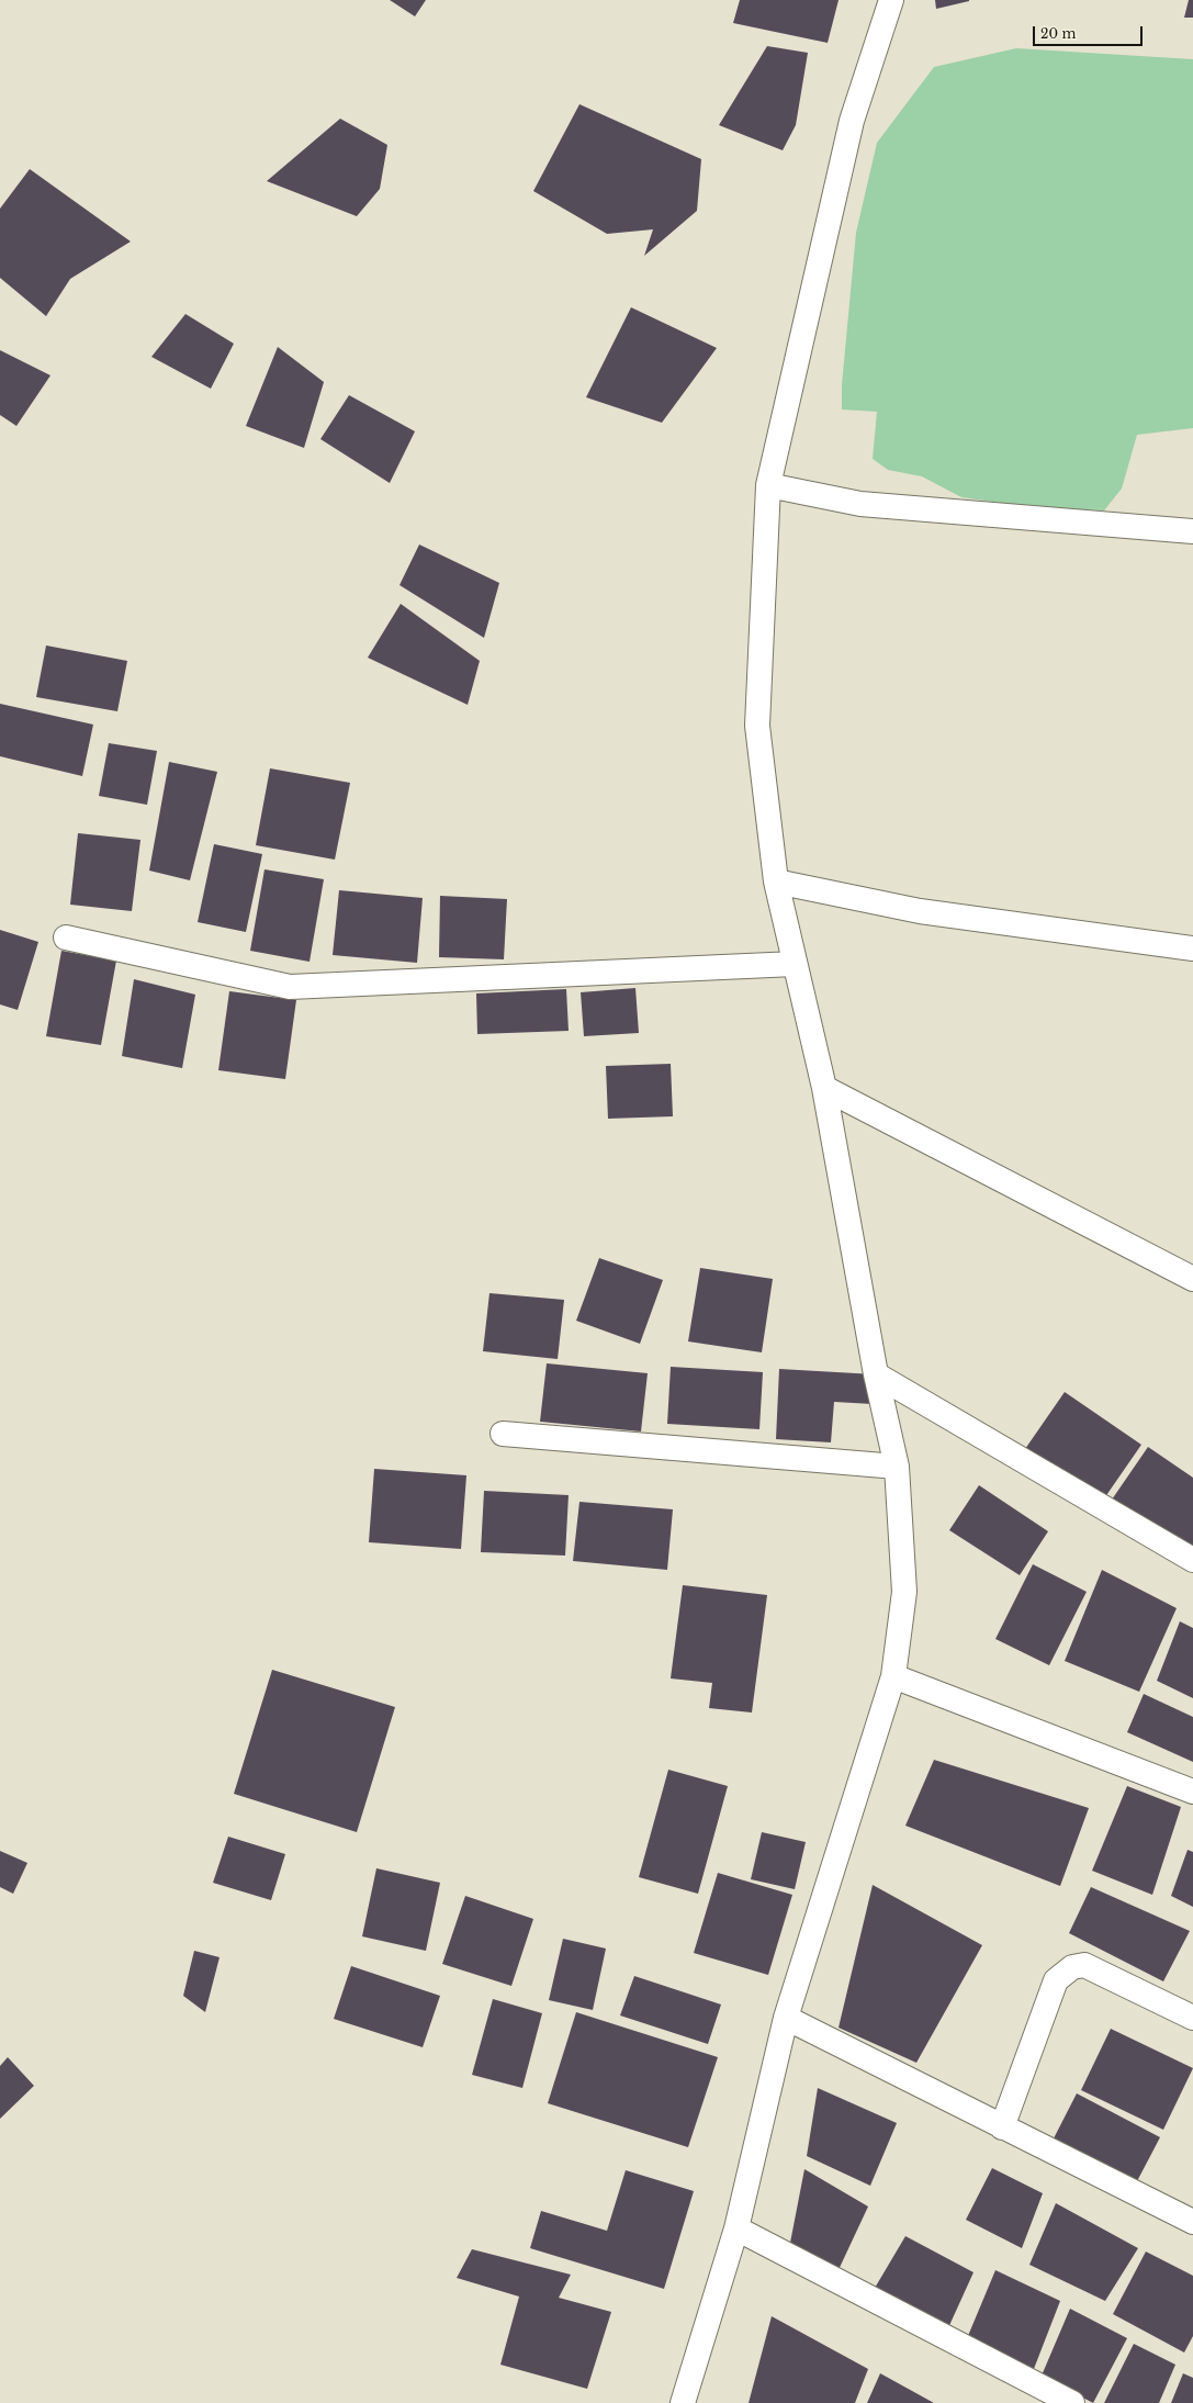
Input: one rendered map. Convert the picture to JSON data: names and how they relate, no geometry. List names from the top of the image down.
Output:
{
  "scale_bar": "20 m"
}
